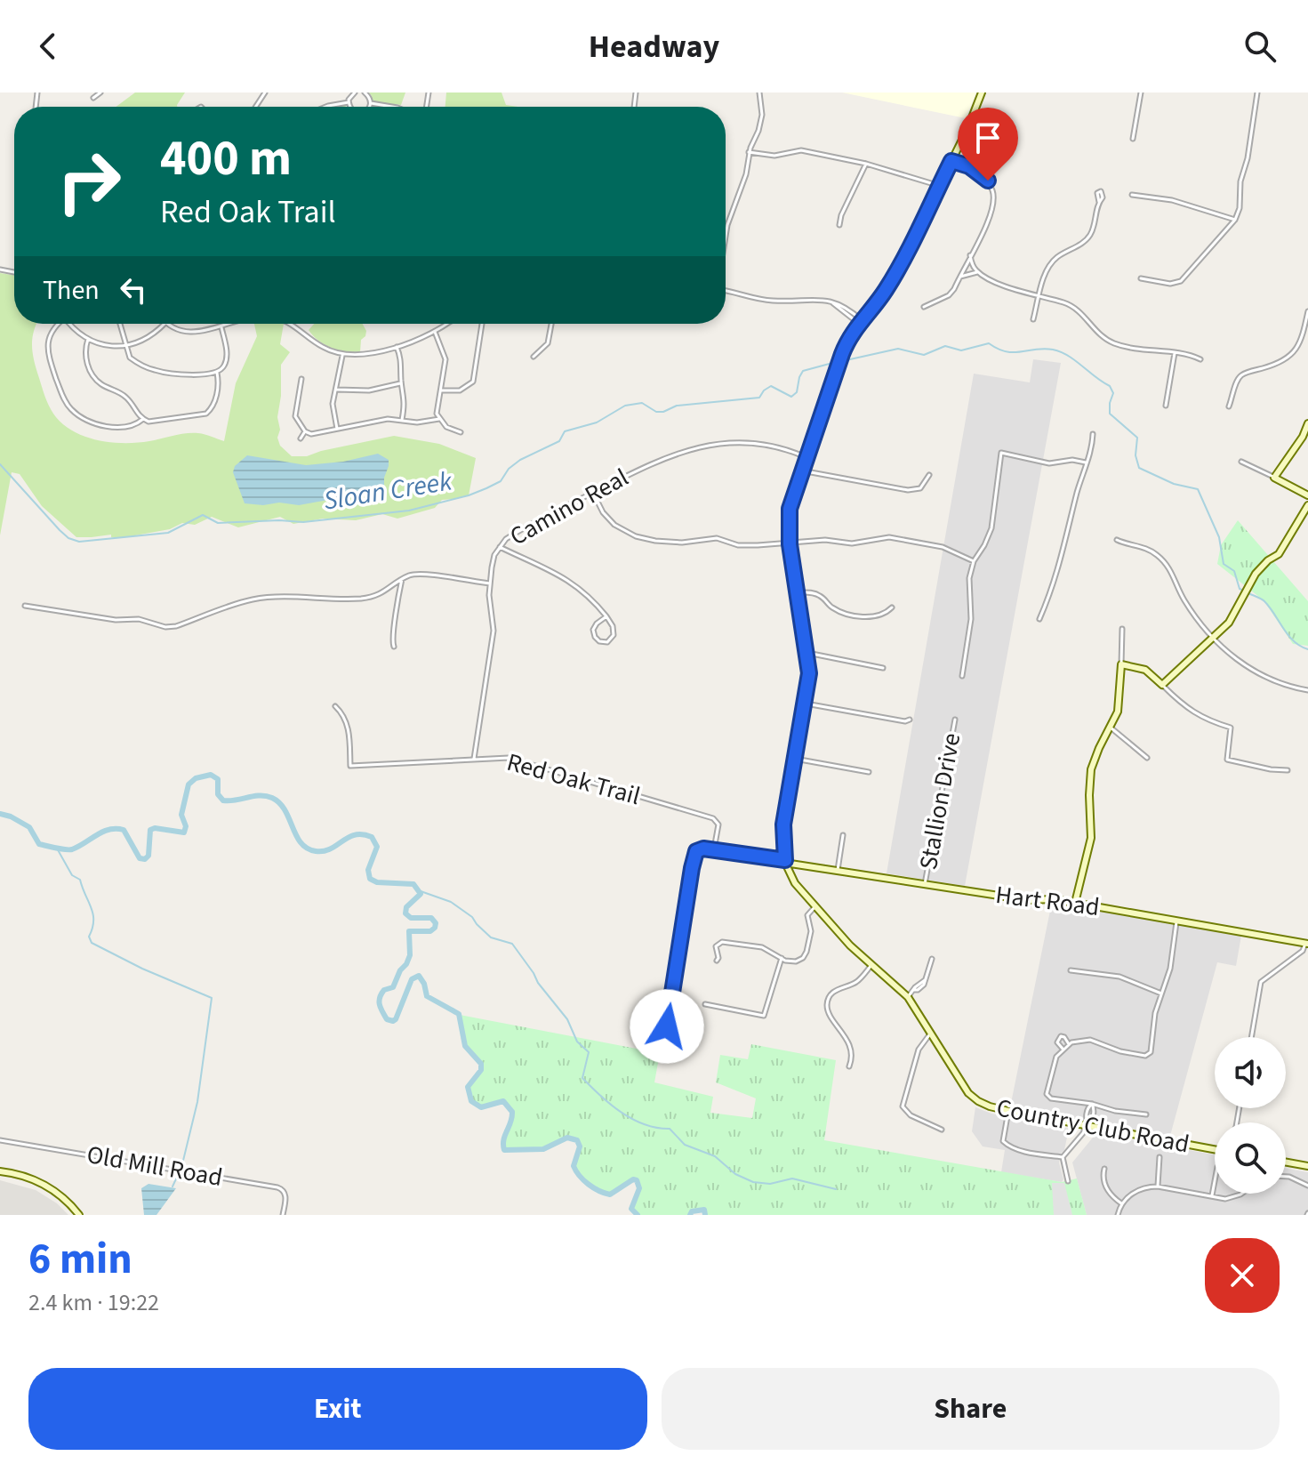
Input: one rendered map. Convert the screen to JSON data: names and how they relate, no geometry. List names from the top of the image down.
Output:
{
  "streets": {
    "main road": ["Hart Road", "Country Club Road"],
    "street": [
      "Camino Real",
      "Red Oak Trail",
      "Stallion Drive",
      "Old Mill Road"
    ]
  },
  "crossings": [
    ["Camino Real", "Red Oak Trail"],
    ["Camino Real", "Country Club Road"],
    ["Stallion Drive", "Hart Road"],
    ["Hart Road", "Country Club Road"]
  ],
  "water": ["Sloan Creek"],
  "page": {
    "header": "Headway",
    "turn": ["400 m", "Red Oak Trail"],
    "then": "Then",
    "heading": ["6 min", "2.4 km · 19:22"],
    "buttons": ["Exit", "Share"]
  }
}
